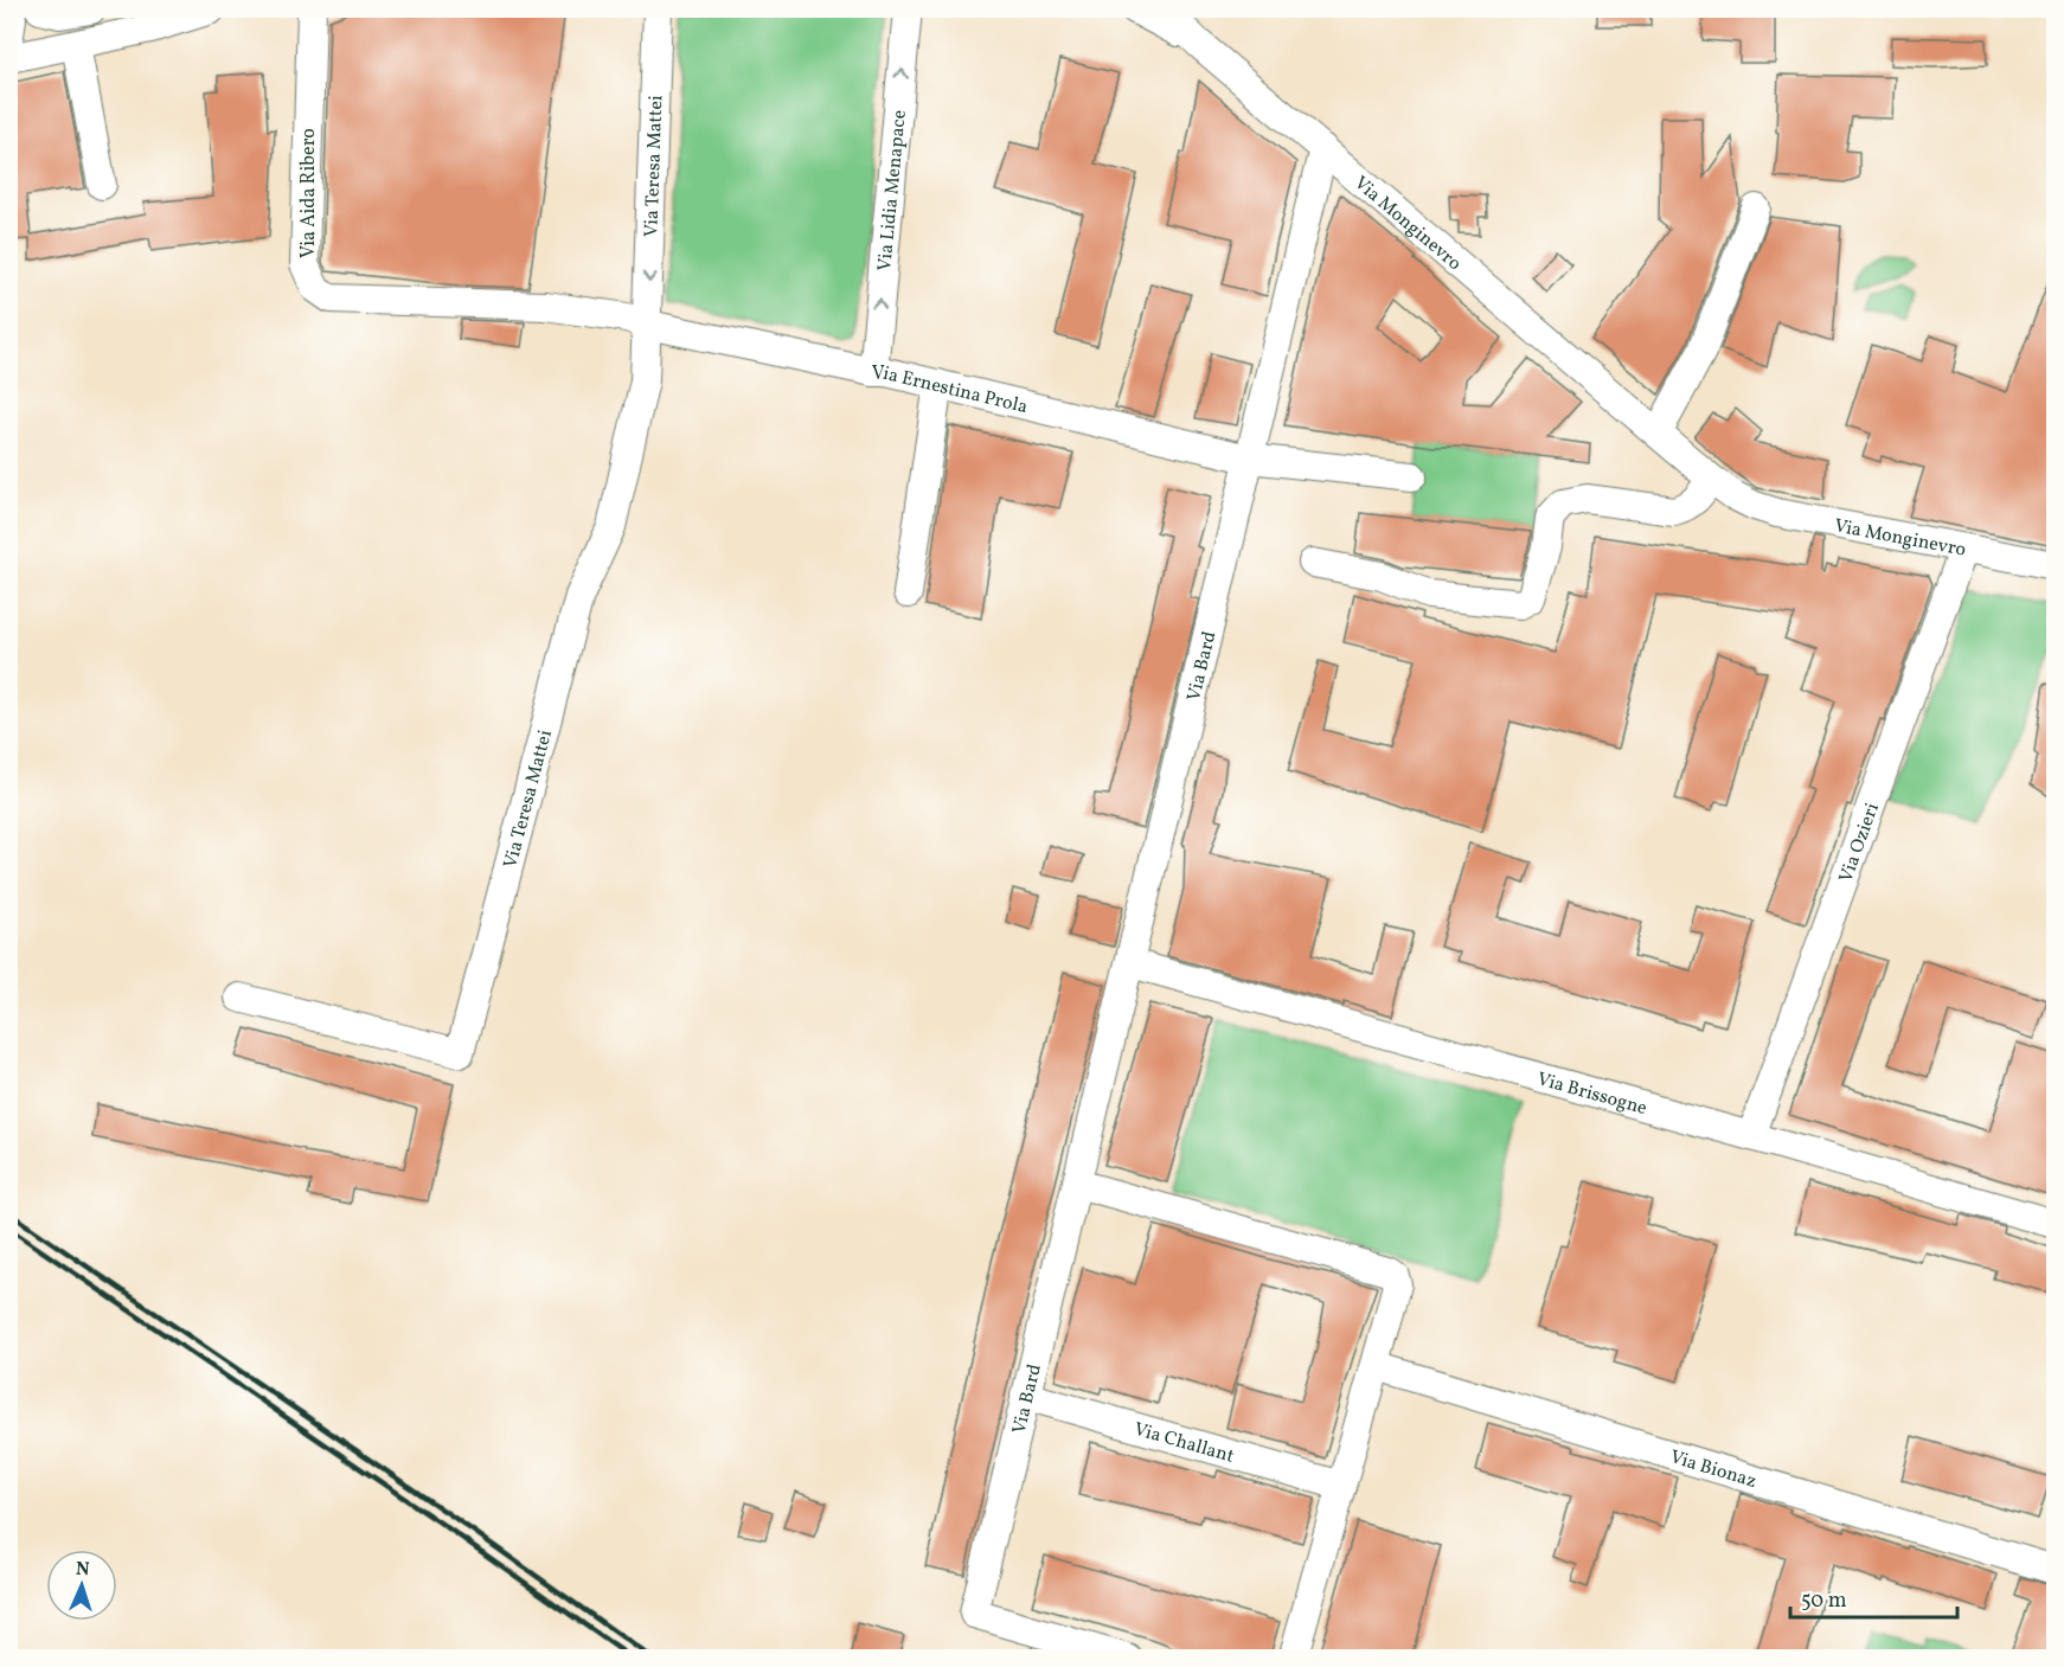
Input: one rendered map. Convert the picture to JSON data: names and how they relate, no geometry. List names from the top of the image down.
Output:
{
  "streets": {
    "street": [
      "Via Teresa Mattei",
      "Via Lidia Menapace",
      "Via Aida Ribero",
      "Via Monginevro",
      "Via Ernestina Prola",
      "Via Bard",
      "Via Ozieri",
      "Via Brissogne",
      "Via Challant",
      "Via Bionaz"
    ]
  },
  "crossings": [
    ["Via Teresa Mattei", "Via Aida Ribero"],
    ["Via Teresa Mattei", "Via Ernestina Prola"],
    ["Via Lidia Menapace", "Via Ernestina Prola"],
    ["Via Aida Ribero", "Via Ernestina Prola"],
    ["Via Monginevro", "Via Bard"],
    ["Via Monginevro", "Via Ozieri"],
    ["Via Ernestina Prola", "Via Bard"],
    ["Via Bard", "Via Brissogne"],
    ["Via Bard", "Via Challant"],
    ["Via Ozieri", "Via Brissogne"]
  ],
  "one_way": ["Via Lidia Menapace"],
  "scale_bar": "50 m",
  "north": "top"
}
